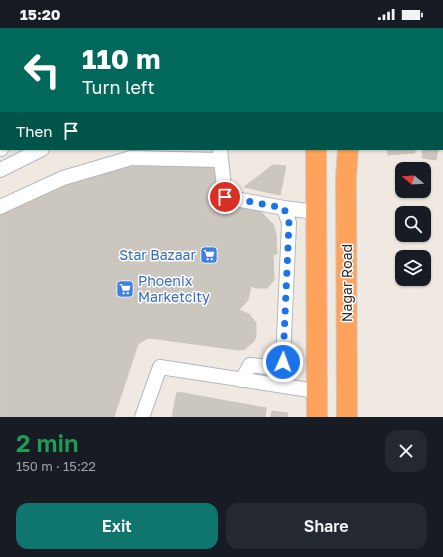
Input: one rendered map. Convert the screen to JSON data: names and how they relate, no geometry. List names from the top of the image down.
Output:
{
  "streets": {
    "highway": ["Nagar Road"]
  },
  "places": {
    "supermarket": ["Star Bazaar", "Phoenix Marketcity"]
  },
  "north": "left",
  "page": {
    "status": "15:20",
    "turn": ["110 m", "Turn left"],
    "then": "Then",
    "heading": ["2 min", "150 m · 15:22"],
    "buttons": ["Exit", "Share"]
  }
}
